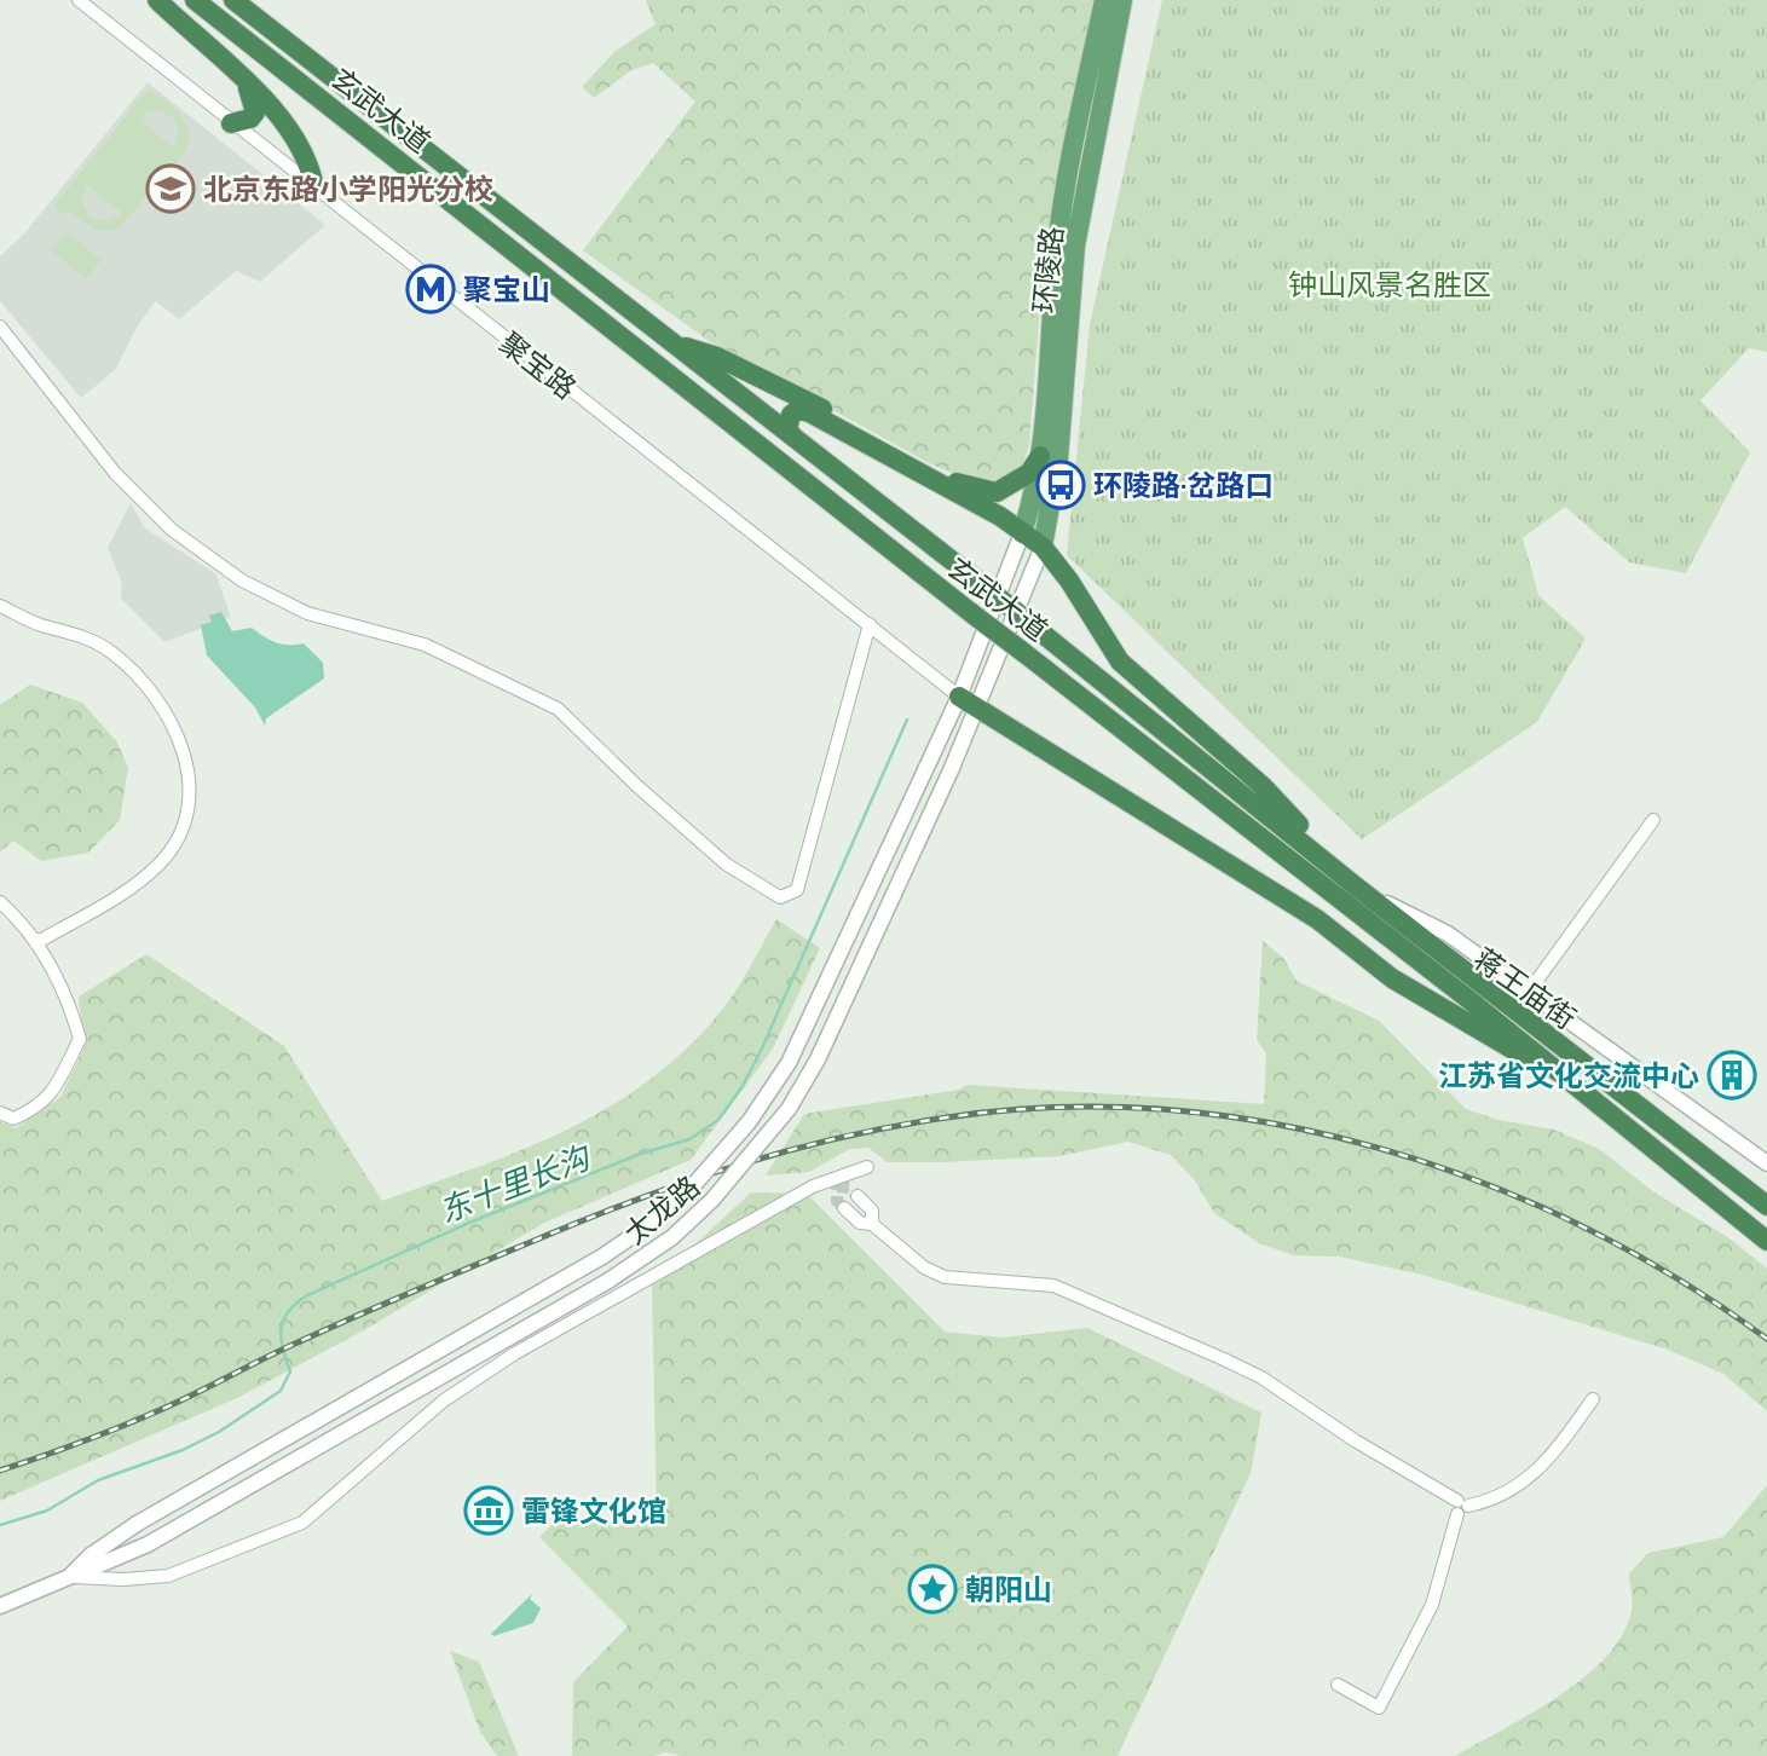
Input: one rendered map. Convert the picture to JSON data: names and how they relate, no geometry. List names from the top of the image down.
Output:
{
  "streets": {
    "highway": ["玄武大道"],
    "main road": ["环陵路"],
    "street": ["聚宝路", "蒋王庙街", "太龙路"]
  },
  "crossings": [
    ["玄武大道", "蒋王庙街"],
    ["环陵路", "太龙路"],
    ["聚宝路", "太龙路"]
  ],
  "water": ["东十里长沟"],
  "parks": ["钟山风景名胜区"],
  "places": {
    "school or university": ["北京东路小学阳光分校"],
    "metro station": ["聚宝山"],
    "bus stop": ["环陵路·岔路口"],
    "building": ["江苏省文化交流中心"],
    "museum": ["雷锋文化馆"],
    "place": ["朝阳山"]
  }
}
